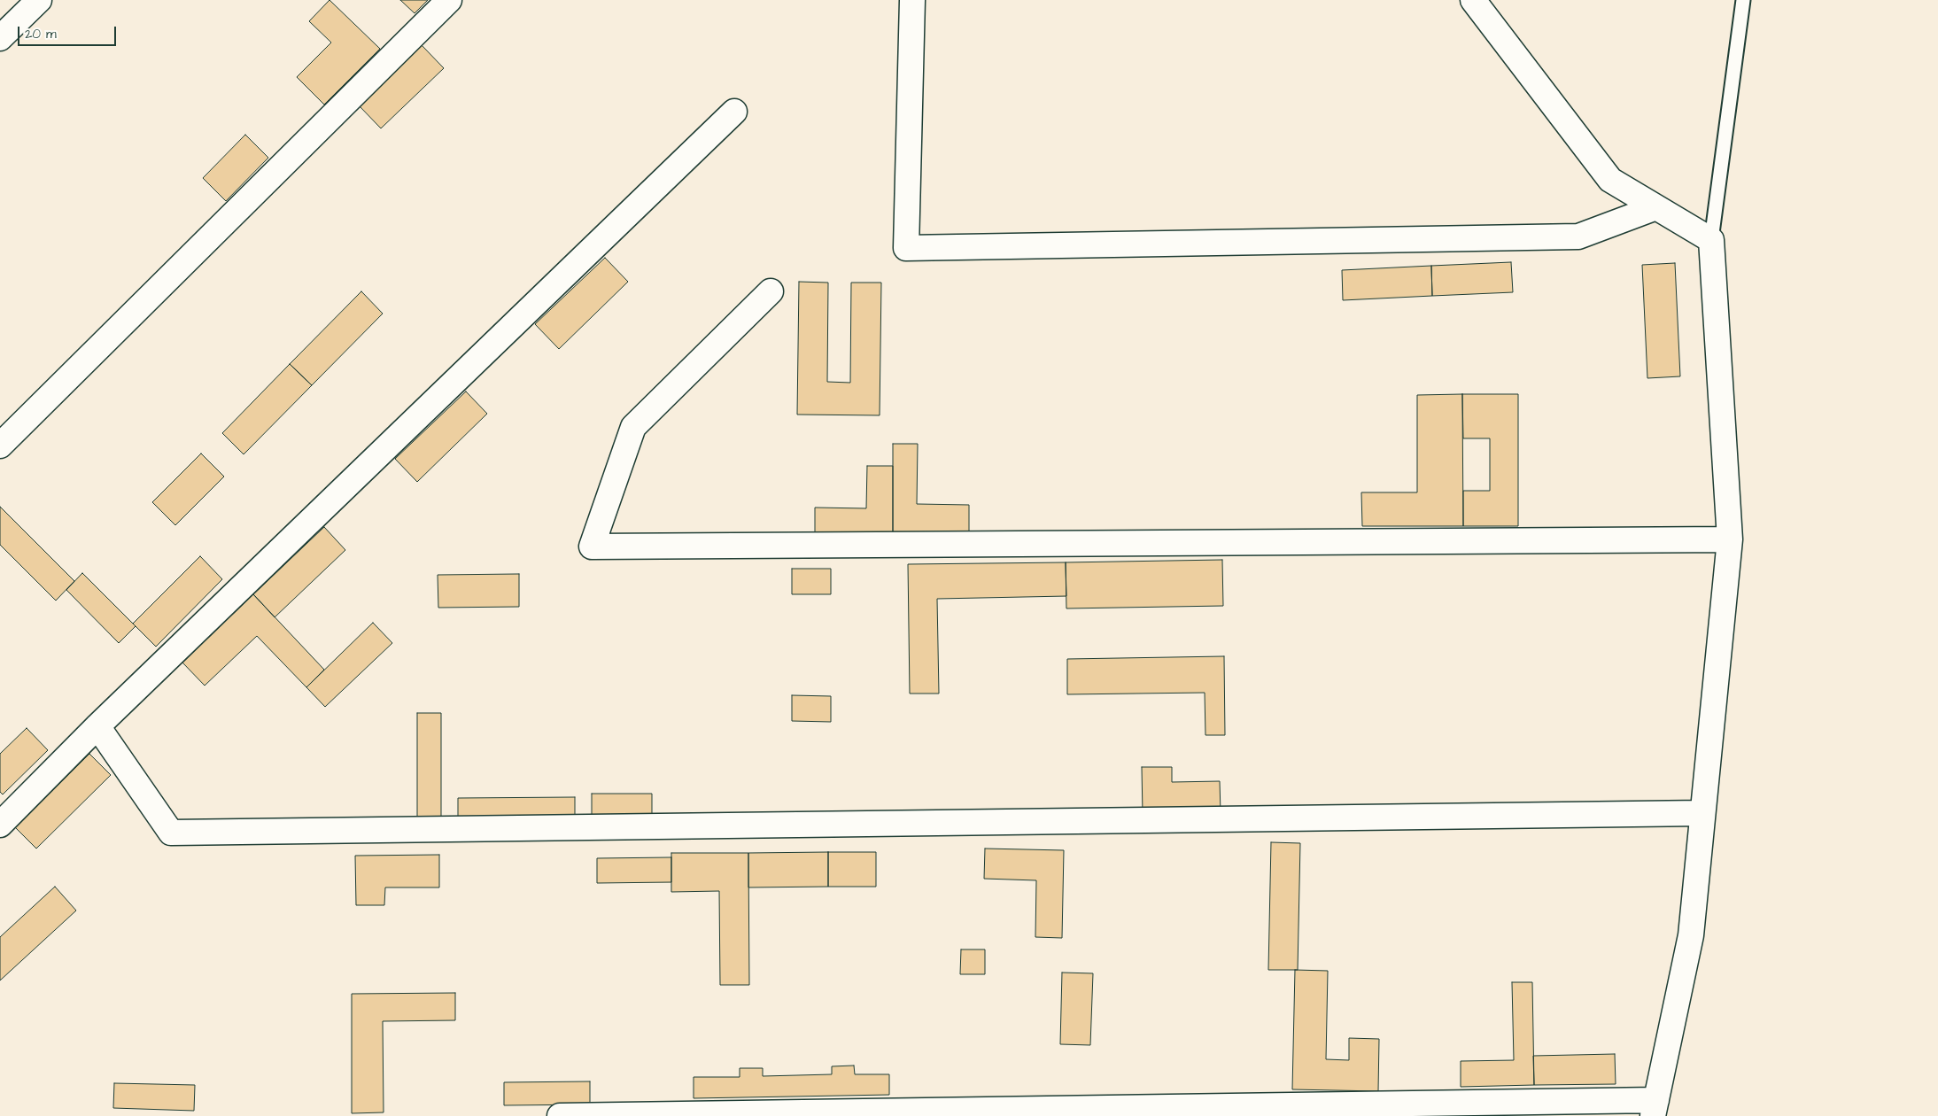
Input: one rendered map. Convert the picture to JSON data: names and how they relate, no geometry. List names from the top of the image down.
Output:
{
  "scale_bar": "20 m"
}
